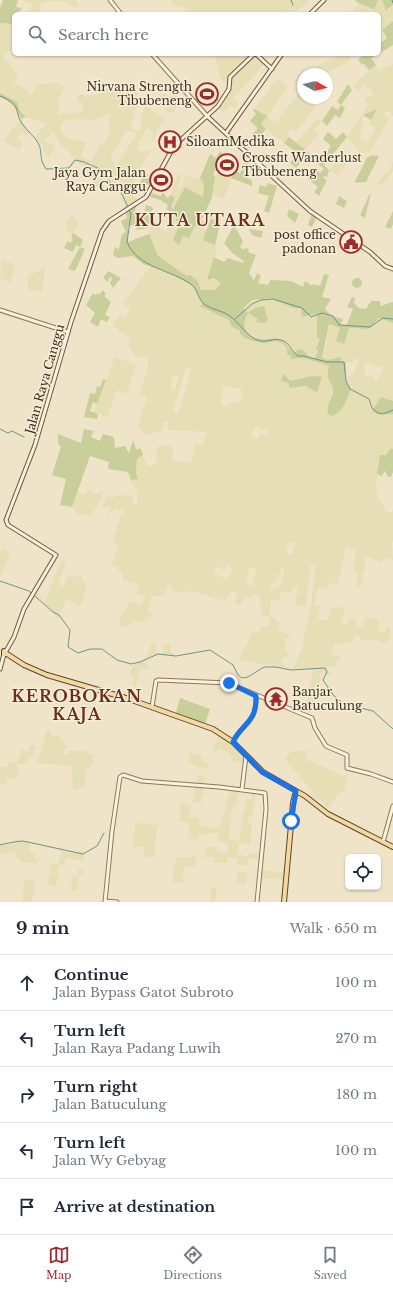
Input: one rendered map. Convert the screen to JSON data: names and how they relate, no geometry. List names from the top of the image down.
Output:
{
  "streets": {
    "main road": ["Jalan Raya Canggu"]
  },
  "districts": ["KUTA UTARA", "KEROBOKAN KAJA"],
  "places": {
    "sports": ["Nirvana Strength Tibubeneng", "Crossfit Wanderlust Tibubeneng", "Jaya Gym Jalan Raya Canggu"],
    "hospital": ["SiloamMedika"],
    "public building": ["post office padonan"],
    "temple": ["Banjar Batuculung"]
  },
  "north": "right",
  "page": {
    "search": "Search here",
    "heading": ["9 min", "Walk · 650 m"],
    "list": [
      ["Continue", "Jalan Bypass Gatot Subroto", "100 m"],
      ["Turn left", "Jalan Raya Padang Luwih", "270 m"],
      ["Turn right", "Jalan Batuculung", "180 m"],
      ["Turn left", "Jalan Wy Gebyag", "100 m"],
      "Arrive at destination"
    ],
    "nav": ["Map", "Directions", "Saved"]
  }
}
